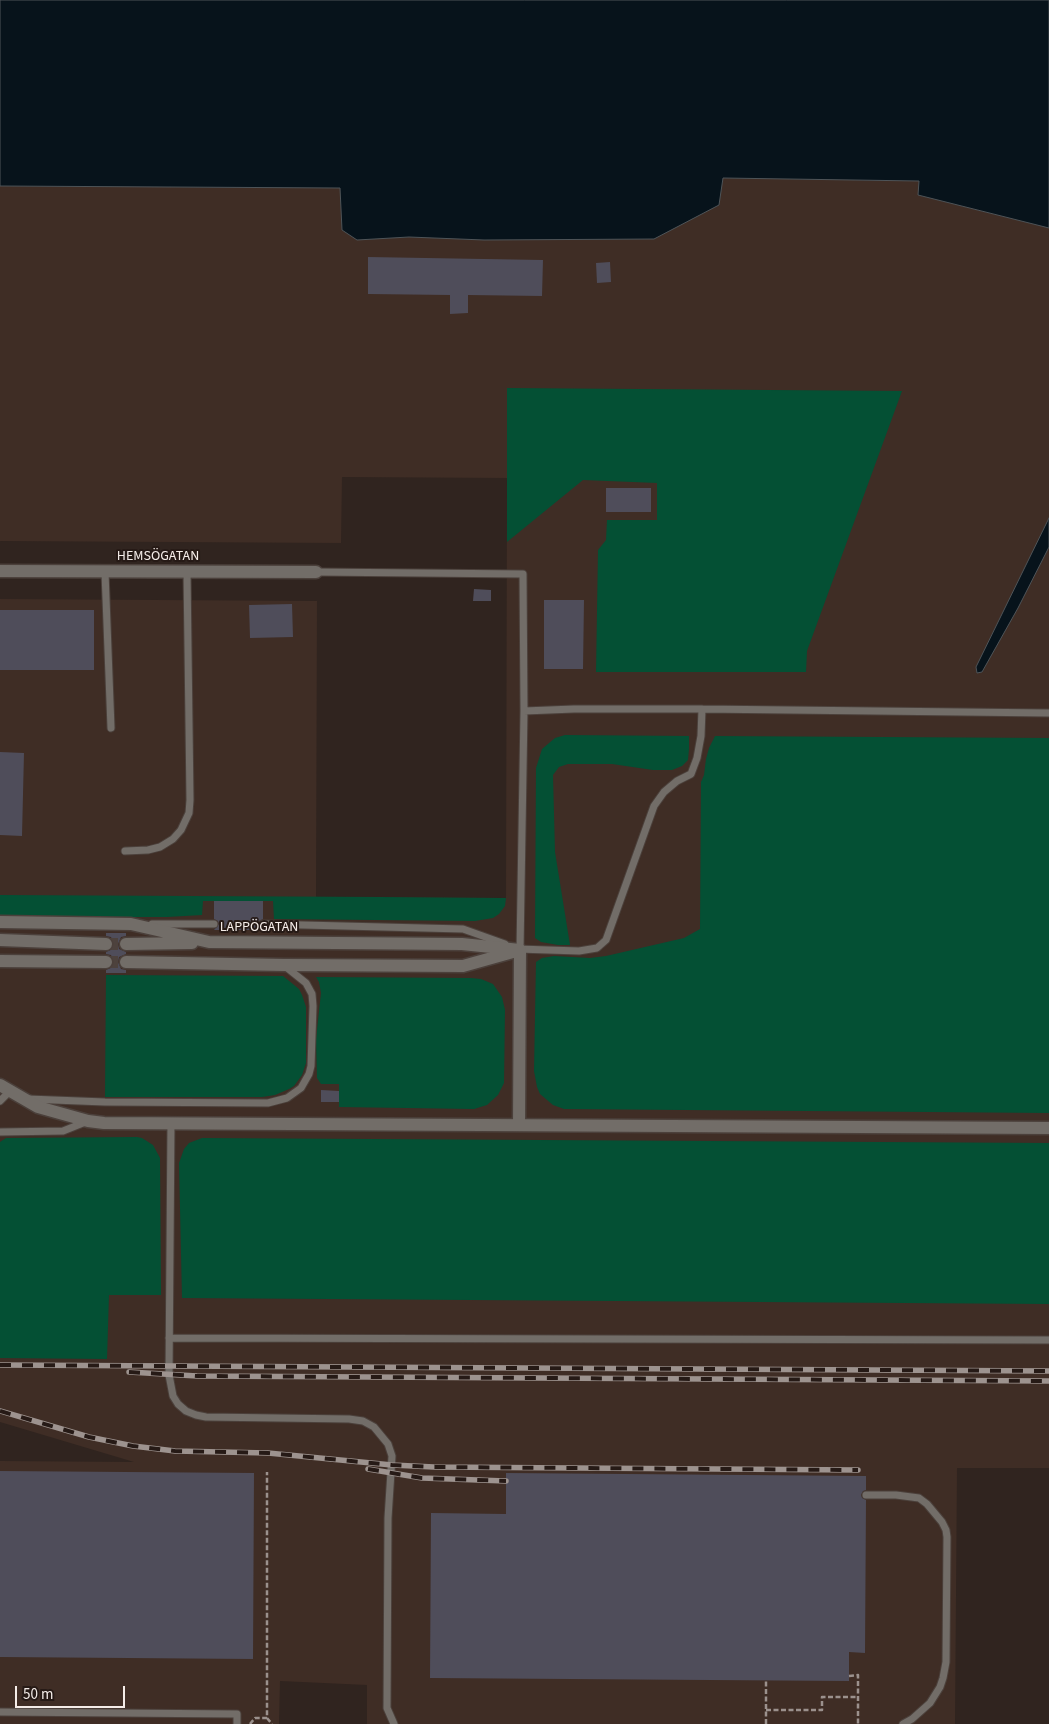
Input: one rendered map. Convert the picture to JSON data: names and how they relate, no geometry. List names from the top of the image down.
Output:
{
  "streets": {
    "street": ["HEMSÖGATAN", "LAPPÖGATAN"]
  },
  "scale_bar": "50 m"
}
